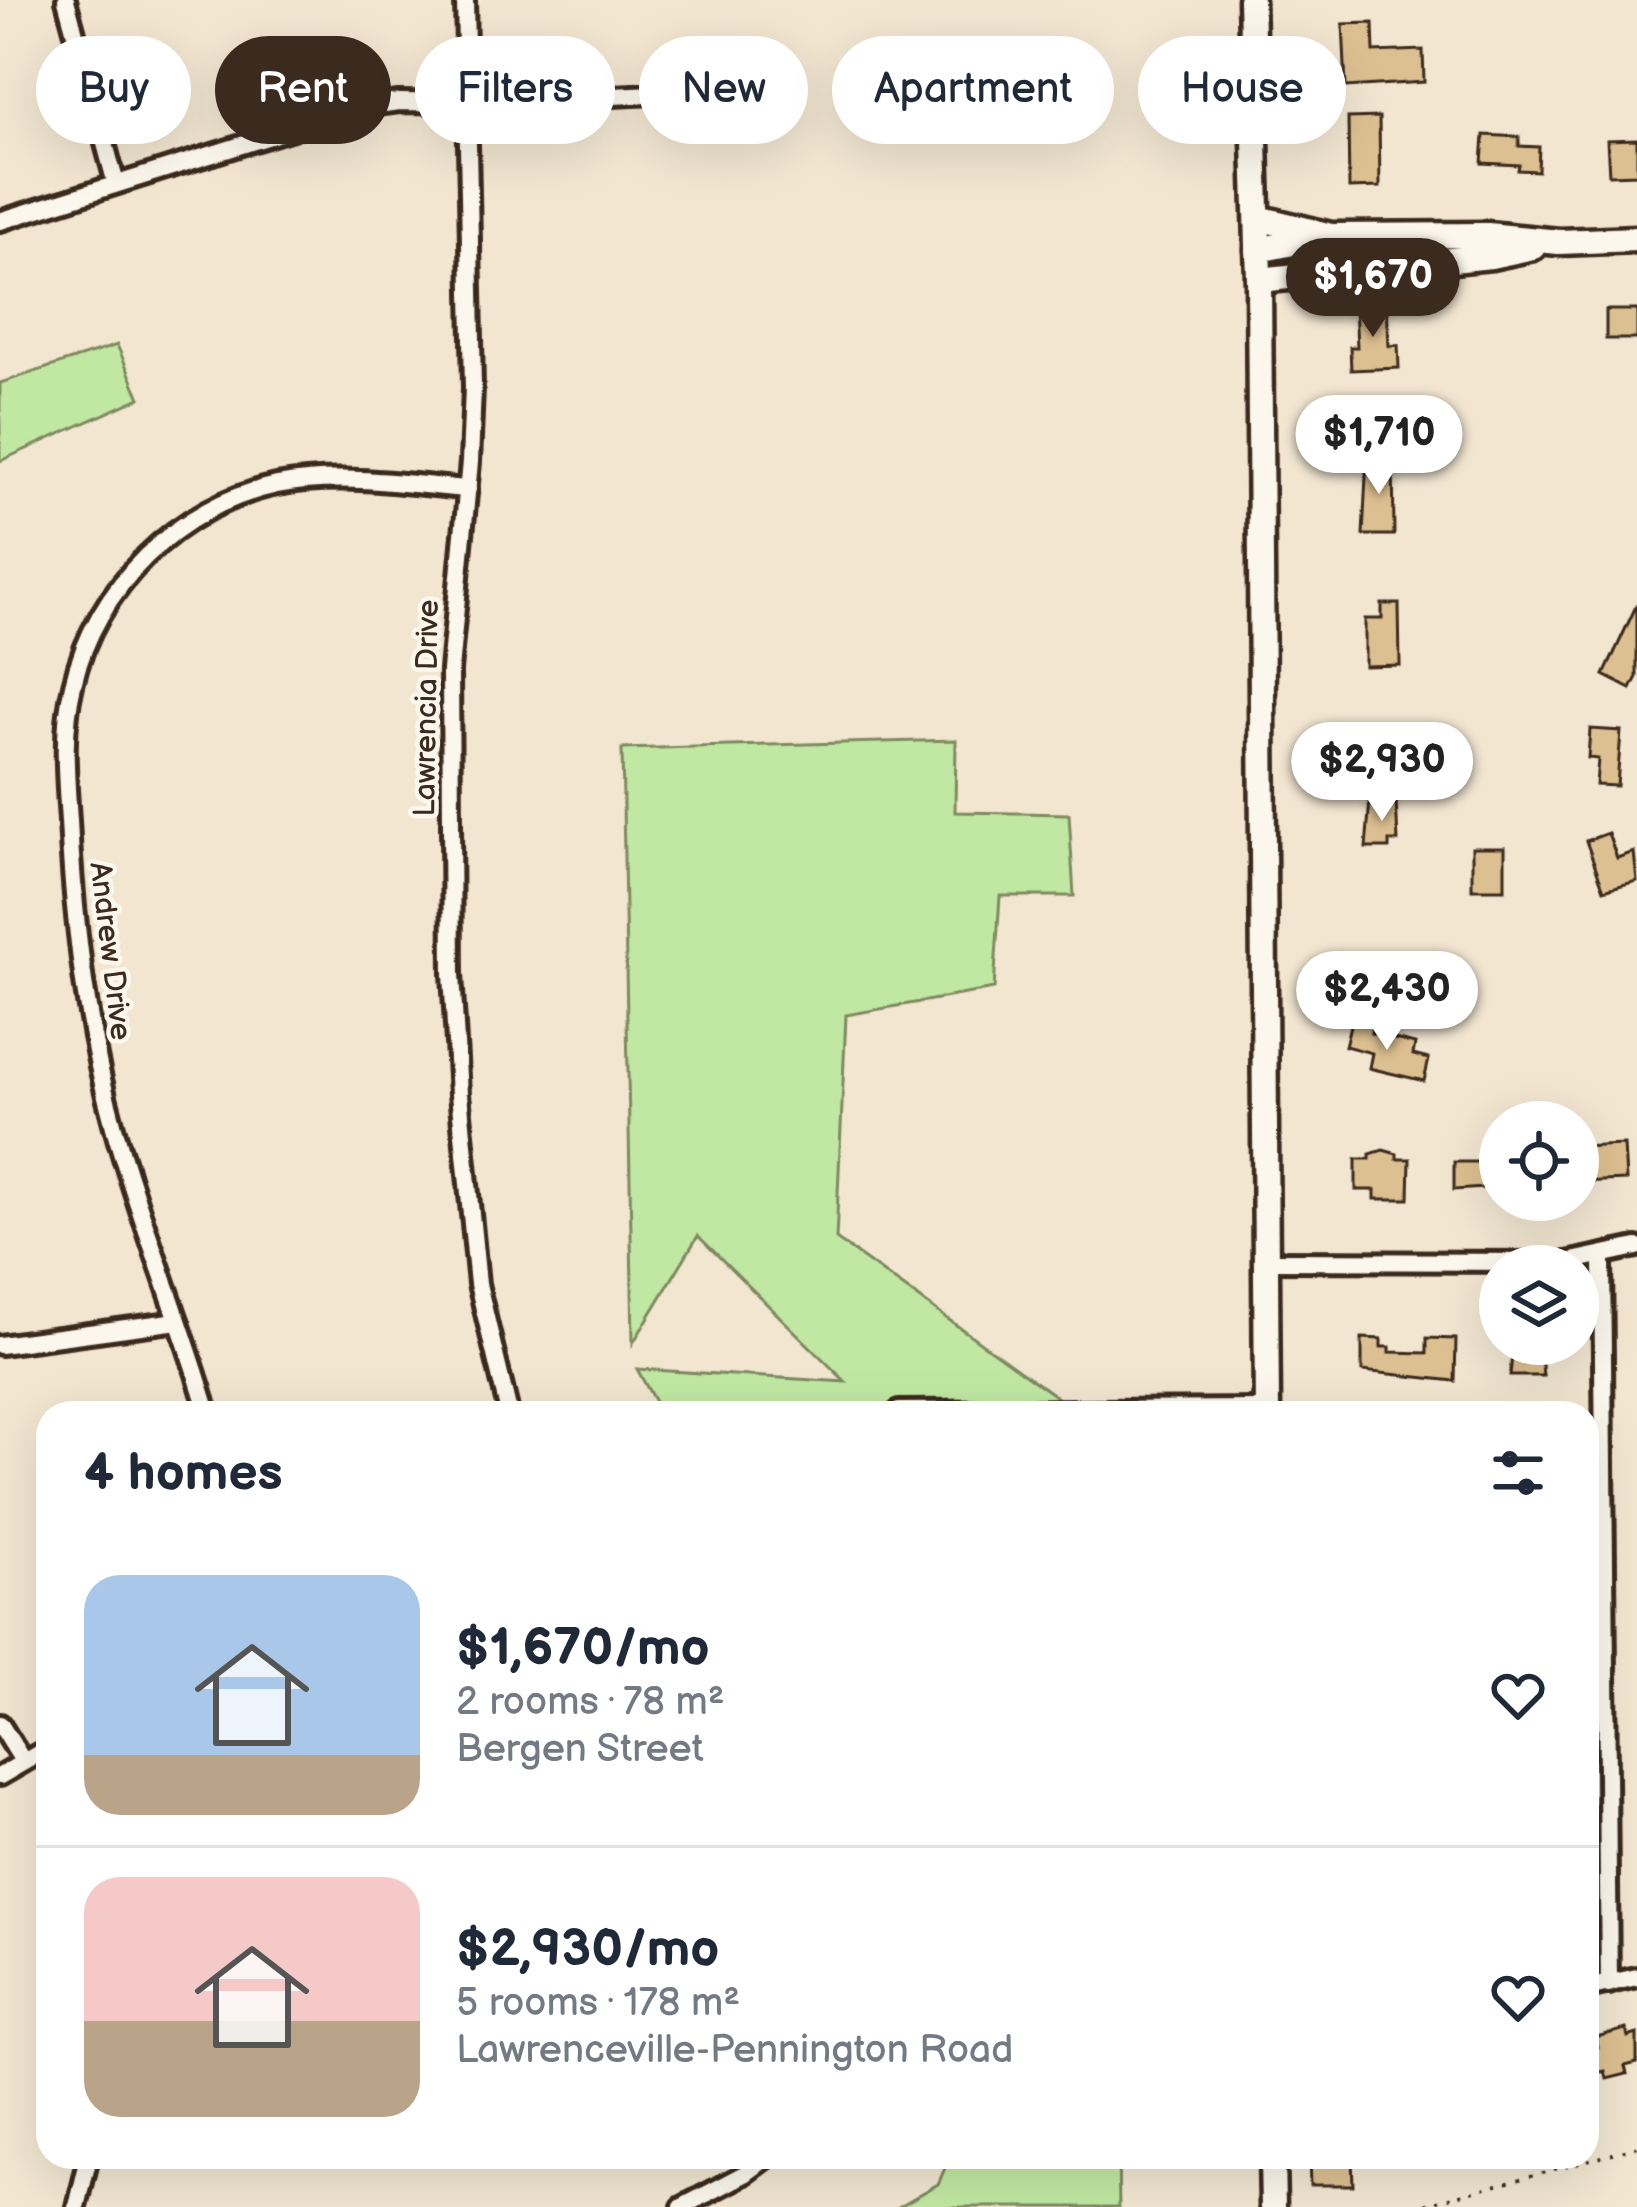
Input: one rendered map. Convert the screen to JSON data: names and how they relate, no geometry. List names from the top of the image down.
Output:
{
  "streets": {
    "street": ["Lawrencia Drive", "Andrew Drive"]
  },
  "crossings": [
    ["Lawrencia Drive", "Andrew Drive"]
  ],
  "page": {
    "chip": [
      "Buy",
      "Rent",
      "Filters",
      "New",
      "Apartment",
      "House"
    ],
    "price": [
      "$1,670",
      "$1,710",
      "$2,930",
      "$2,430"
    ],
    "heading": "4 homes",
    "list": [
      {
        "name": "$1,670/mo",
        "note": "2 rooms · 78 m² · Bergen Street"
      },
      {
        "name": "$2,930/mo",
        "note": "5 rooms · 178 m² · Lawrenceville-Pennington Road"
      }
    ]
  }
}
